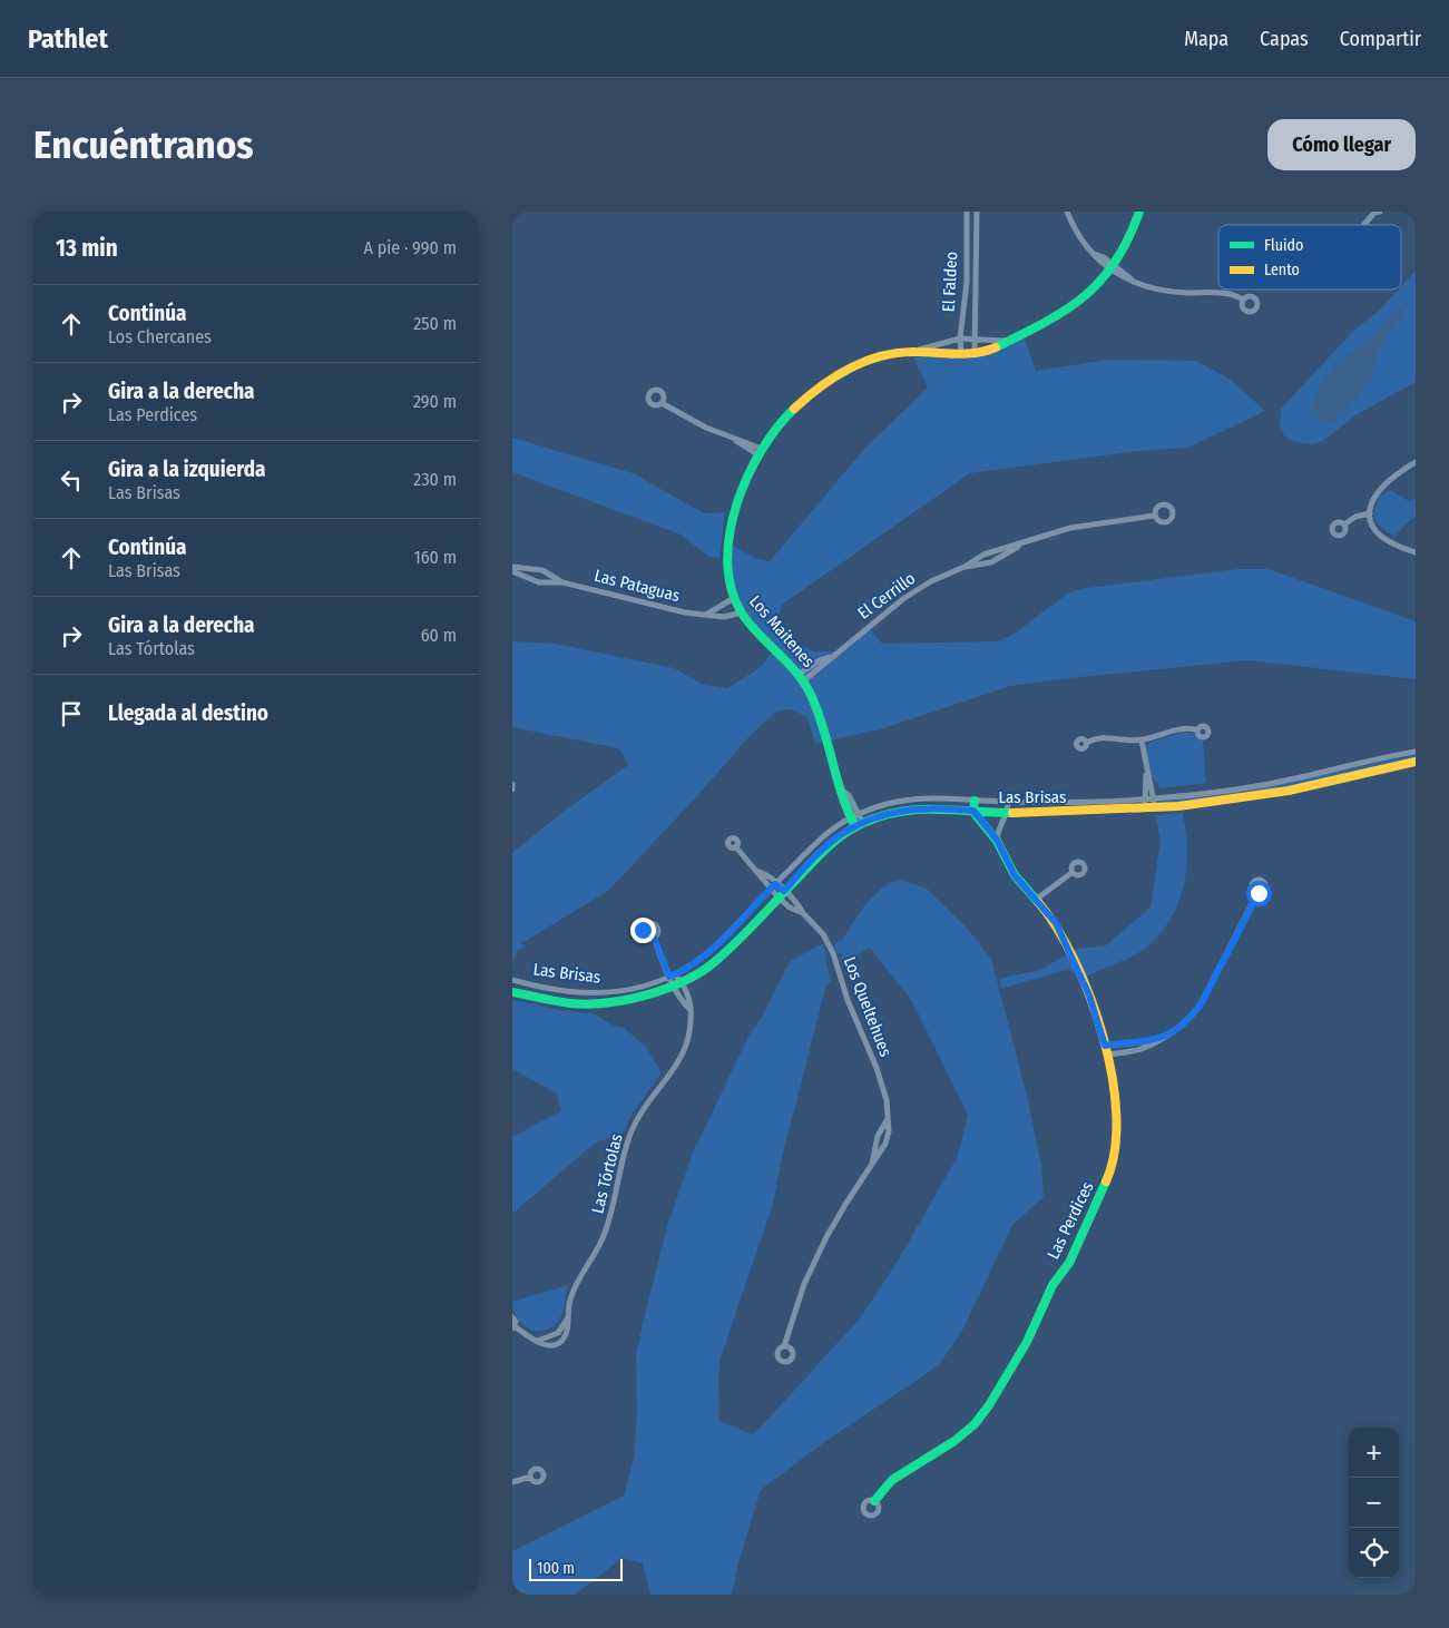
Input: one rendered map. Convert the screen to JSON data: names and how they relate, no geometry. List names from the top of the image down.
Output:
{
  "streets": {
    "street": [
      "El Faldeo",
      "Las Pataguas",
      "El Cerrillo",
      "Los Maitenes",
      "Las Brisas",
      "Los Queltehues",
      "Las Tórtolas",
      "Las Perdices"
    ]
  },
  "crossings": [
    ["El Faldeo", "Los Maitenes"],
    ["Las Pataguas", "Los Maitenes"],
    ["El Cerrillo", "Los Maitenes"],
    ["Los Maitenes", "Las Brisas"],
    ["Las Brisas", "Los Queltehues"],
    ["Las Brisas", "Las Tórtolas"],
    ["Las Brisas", "Las Perdices"]
  ],
  "legend": ["Fluido", "Lento"],
  "scale_bar": "100 m",
  "page": {
    "header": "Pathlet",
    "nav": ["Mapa", "Capas", "Compartir"],
    "buttons": "Cómo llegar",
    "title": "Encuéntranos",
    "heading": ["13 min", "A pie · 990 m"],
    "list": [
      ["Continúa", "Los Chercanes", "250 m"],
      ["Gira a la derecha", "Las Perdices", "290 m"],
      ["Gira a la izquierda", "Las Brisas", "230 m"],
      ["Continúa", "Las Brisas", "160 m"],
      ["Gira a la derecha", "Las Tórtolas", "60 m"],
      "Llegada al destino"
    ],
    "map_buttons": ["+", "−"],
    "scale": "100 m"
  }
}
